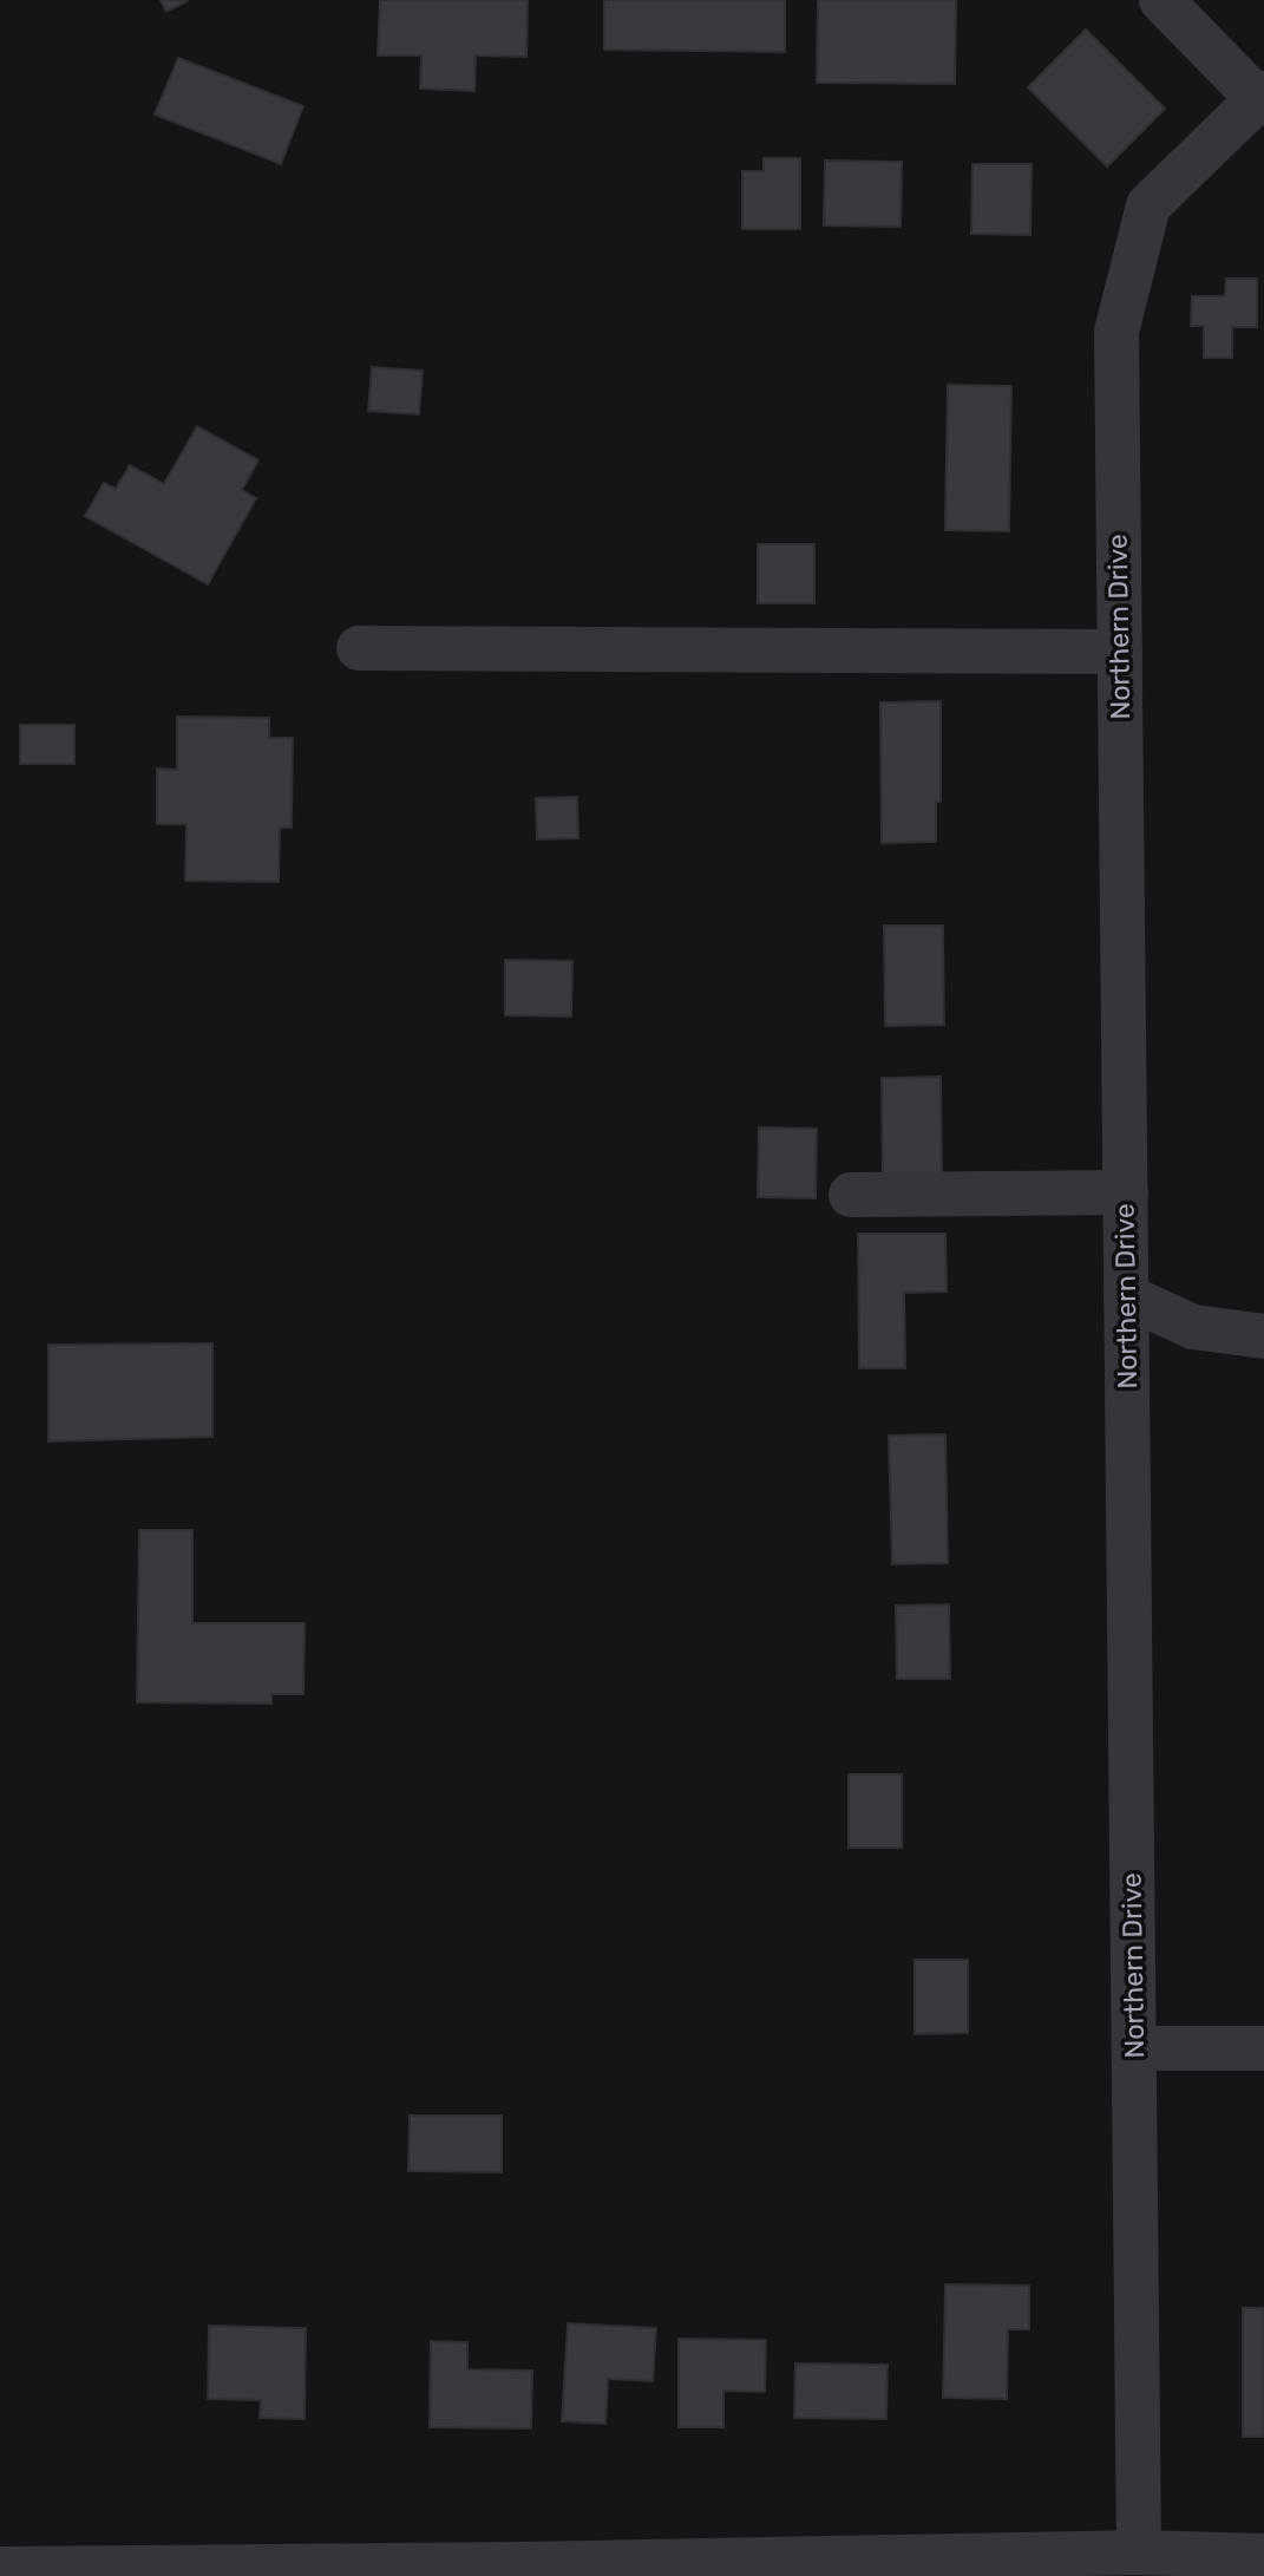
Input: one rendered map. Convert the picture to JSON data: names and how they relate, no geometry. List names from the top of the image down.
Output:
{
  "streets": {
    "street": ["Northern Drive"]
  }
}
